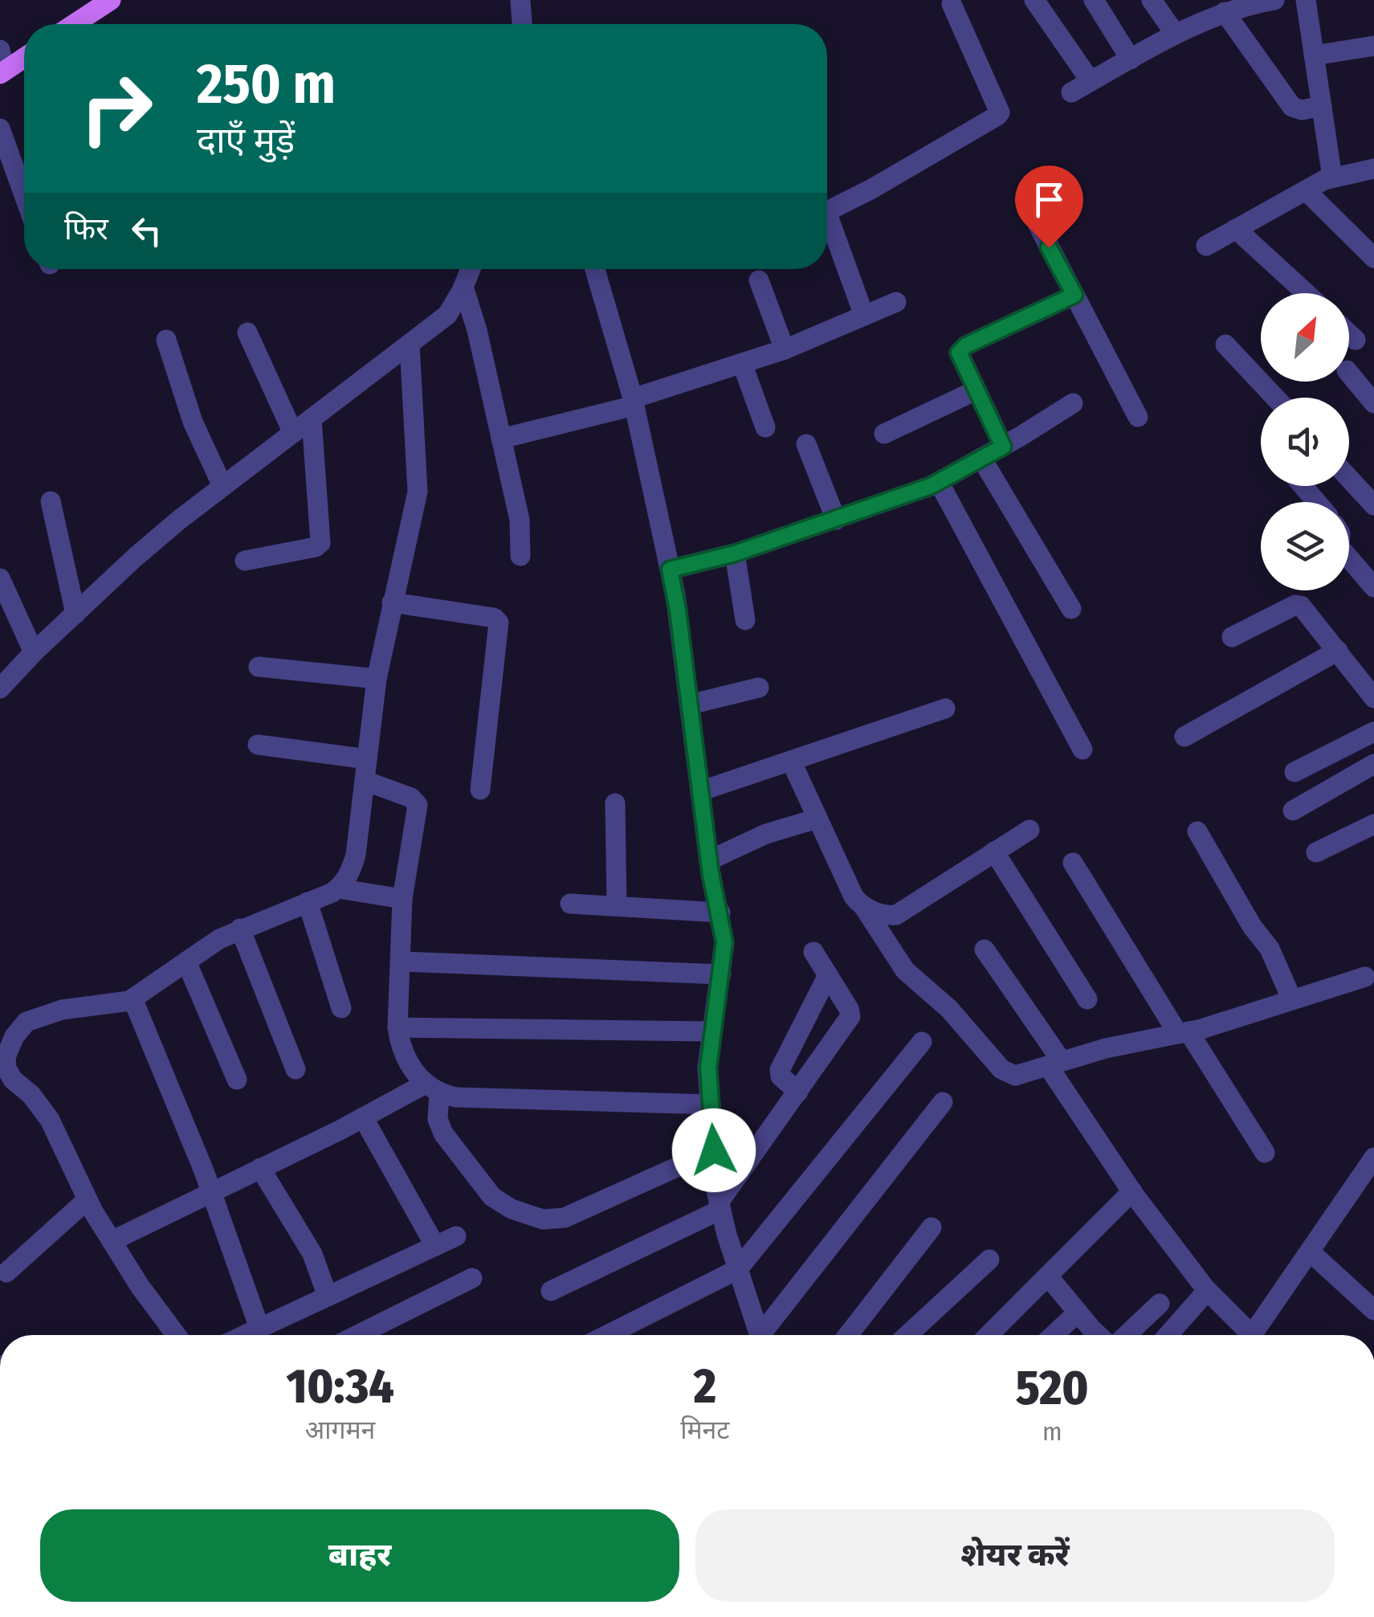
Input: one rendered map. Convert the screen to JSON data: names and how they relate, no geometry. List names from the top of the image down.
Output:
{
  "north": "top right",
  "page": {
    "turn": ["250 m", "दाएँ मुड़ें"],
    "then": "फिर",
    "eta": [
      "10:34",
      "आगमन",
      "2",
      "मिनट",
      "520",
      "m"
    ],
    "buttons": ["बाहर", "शेयर करें"]
  }
}
